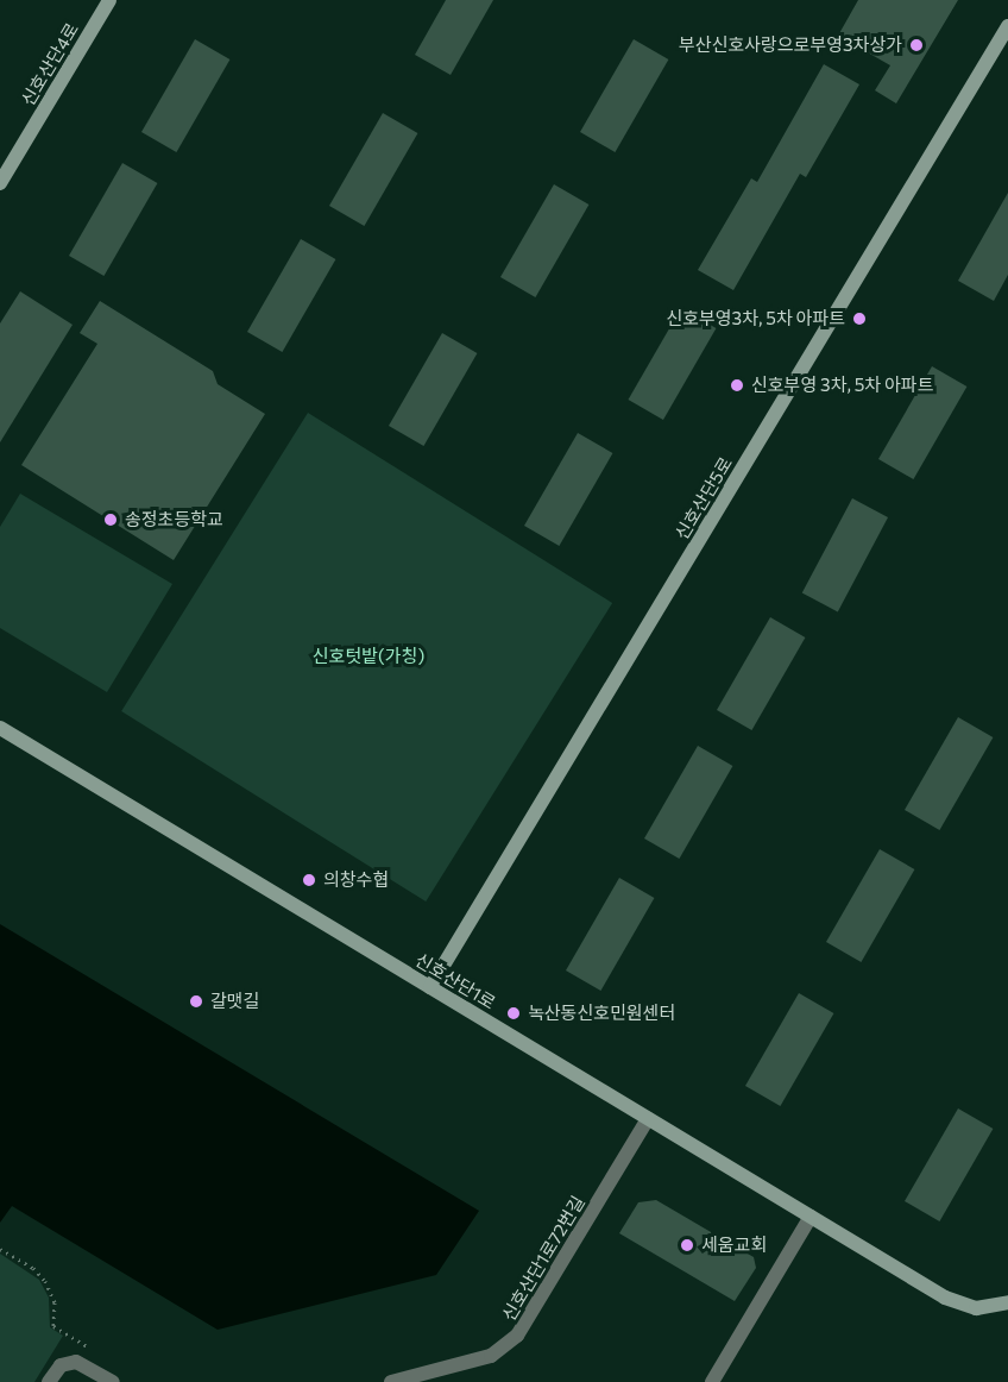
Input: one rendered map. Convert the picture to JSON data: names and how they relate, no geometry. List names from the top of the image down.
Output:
{
  "streets": {
    "main road": ["신호산단4로", "신호산단5로", "신호산단1로"],
    "street": ["신호산단1로72번길"]
  },
  "crossings": [
    ["신호산단5로", "신호산단1로"],
    ["신호산단1로", "신호산단1로72번길"]
  ],
  "parks": ["신호텃밭(가칭)"],
  "places": [
    "부산신호사랑으로부영3차상가",
    "신호부영3차, 5차 아파트",
    "신호부영 3차, 5차 아파트",
    "송정초등학교",
    "의창수협",
    "갈맷길",
    "녹산동신호민원센터",
    "세움교회"
  ]
}
